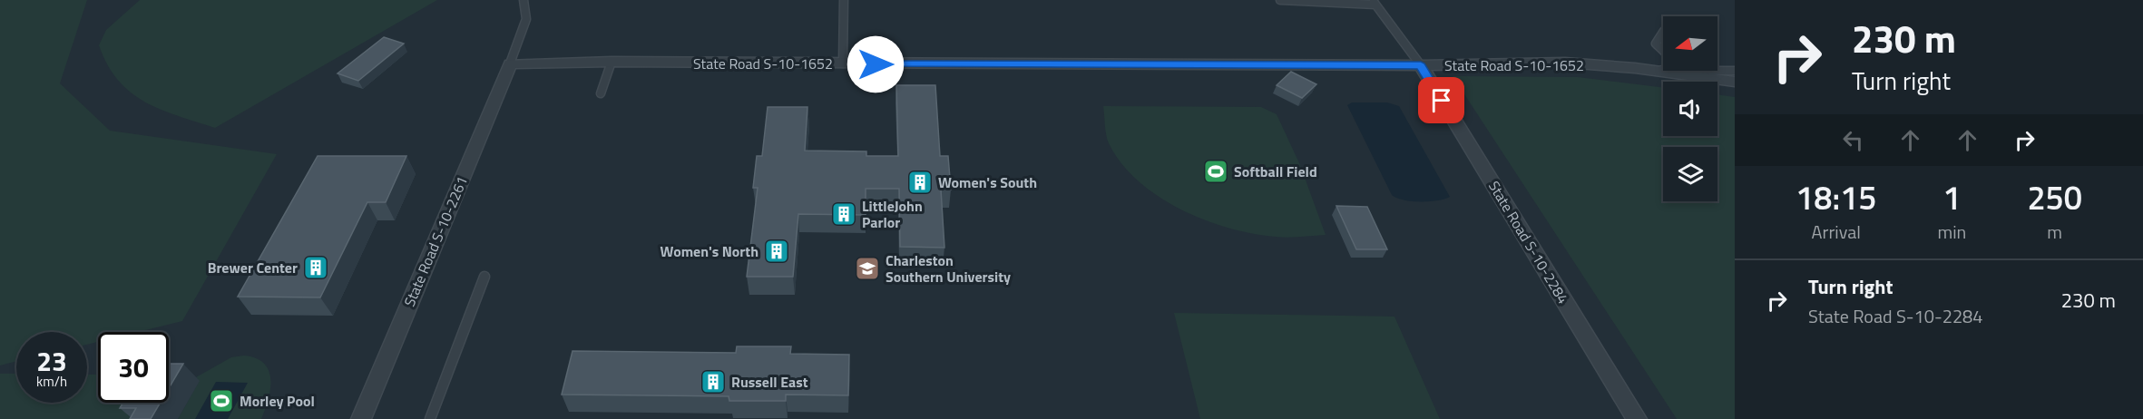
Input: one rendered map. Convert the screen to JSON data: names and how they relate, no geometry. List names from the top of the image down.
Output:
{
  "streets": {
    "street": ["State Road S-10-1652", "State Road S-10-2261", "State Road S-10-2284"]
  },
  "crossings": [
    ["State Road S-10-1652", "State Road S-10-2261"],
    ["State Road S-10-1652", "State Road S-10-2284"]
  ],
  "places": {
    "sports": ["Softball Field", "Morley Pool"],
    "building": [
      "Women's South",
      "LittleJohn Parlor",
      "Women's North",
      "Brewer Center",
      "Russell East"
    ],
    "school or university": ["Charleston Southern University"]
  },
  "north": "left",
  "page": {
    "turn": ["230 m", "Turn right"],
    "eta": [
      "18:15",
      "Arrival",
      "1",
      "min",
      "250",
      "m"
    ],
    "list": [
      {
        "name": "Turn right",
        "note": "State Road S-10-2284",
        "value": "230 m"
      }
    ],
    "speed": "23 km/h",
    "limit": "30"
  }
}
